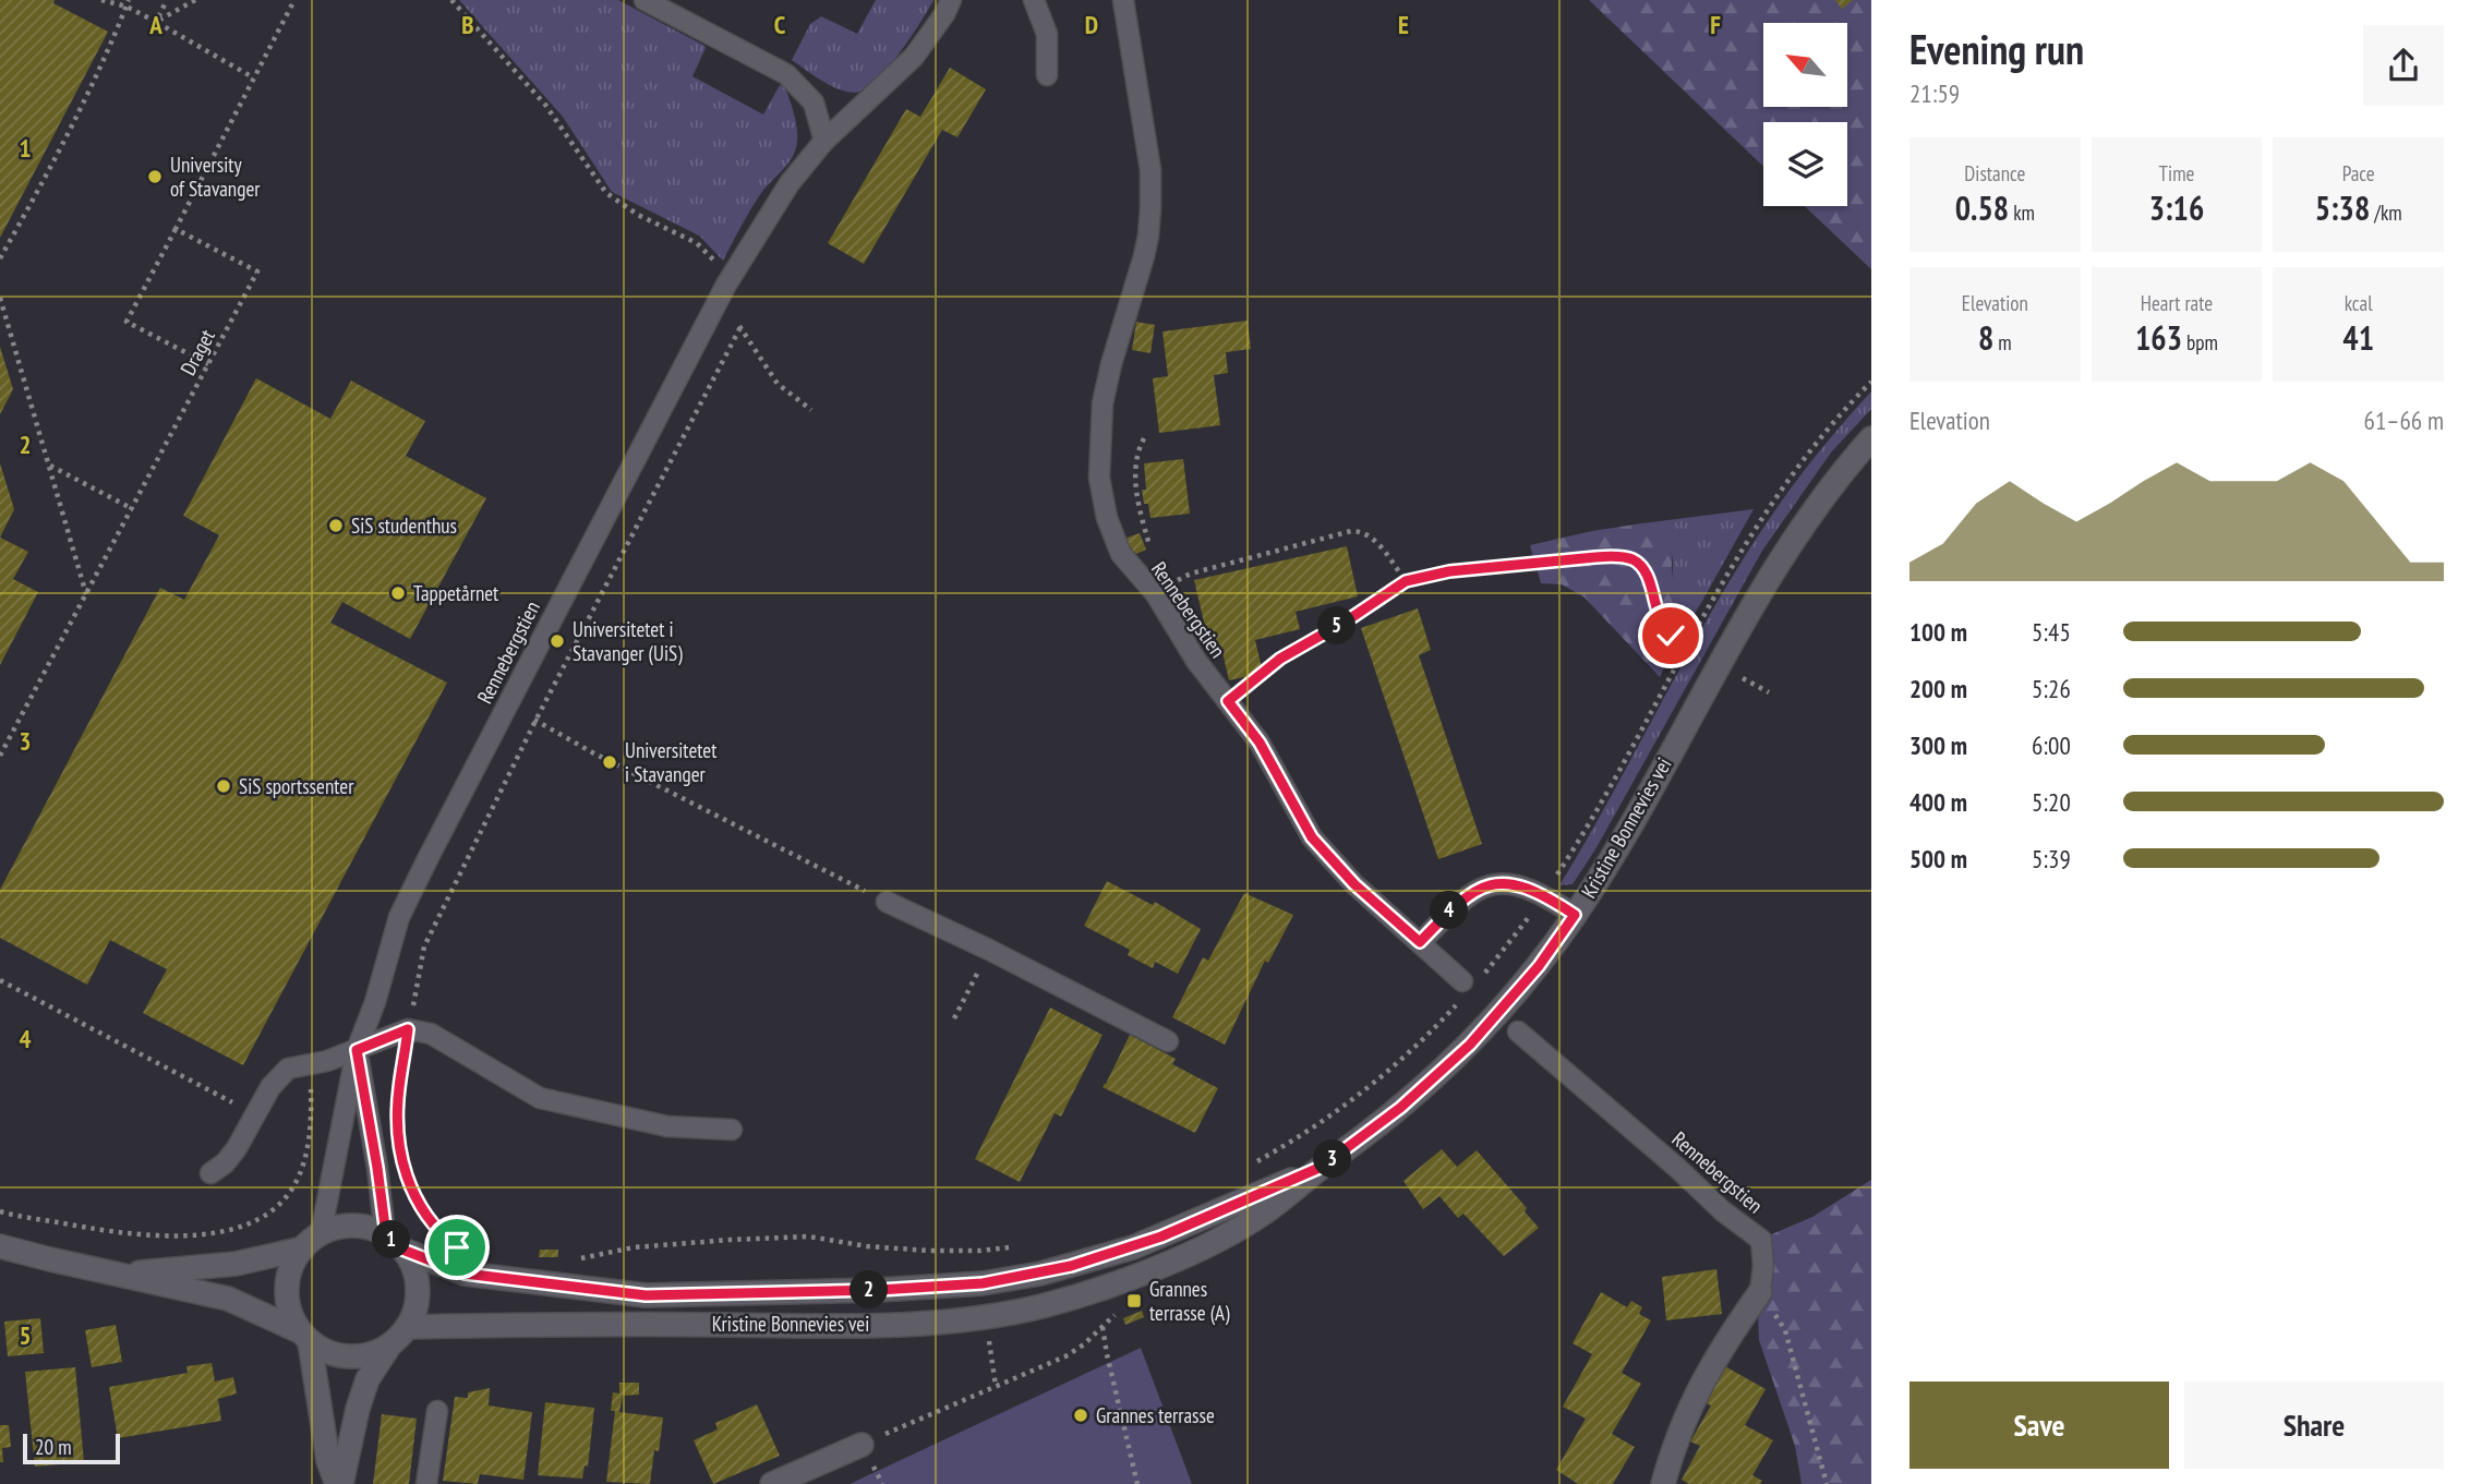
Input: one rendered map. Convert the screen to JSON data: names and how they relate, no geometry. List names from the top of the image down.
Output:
{
  "streets": {
    "main road": ["Kristine Bonnevies vei"],
    "lane": ["Rennebergstien"],
    "path": ["Draget"]
  },
  "crossings": [
    ["Rennebergstien", "Kristine Bonnevies vei"]
  ],
  "places": {
    "other": [
      "University of Stavanger",
      "SiS studenthus",
      "Tappetårnet",
      "Universitetet i Stavanger (UiS)",
      "Universitetet i Stavanger",
      "SiS sportssenter",
      "Grannes terrasse"
    ],
    "transit": ["Grannes terrasse (A)"]
  },
  "scale_bar": "20 m",
  "north": "top left",
  "page": {
    "heading": ["Evening run", "21:59"],
    "stats": [
      ["Distance", "0.58 km"],
      ["Time", "3:16"],
      ["Pace", "5:38 /km"],
      ["Elevation", "8 m"],
      ["Heart rate", "163 bpm"],
      ["kcal", "41"]
    ],
    "chart": ["Elevation", "61–66 m"],
    "list": [
      {
        "name": "100 m",
        "note": "5:45"
      },
      {
        "name": "200 m",
        "note": "5:26"
      },
      {
        "name": "300 m",
        "note": "6:00"
      },
      {
        "name": "400 m",
        "note": "5:20"
      },
      {
        "name": "500 m",
        "note": "5:39"
      }
    ],
    "pins": [
      "5",
      "4",
      "3",
      "1",
      "2"
    ],
    "buttons": ["Save", "Share"],
    "scale": "20 m"
  },
  "grid": {
    "columns": [
      "A",
      "B",
      "C",
      "D",
      "E",
      "F"
    ],
    "rows": [
      "1",
      "2",
      "3",
      "4",
      "5"
    ]
  }
}
